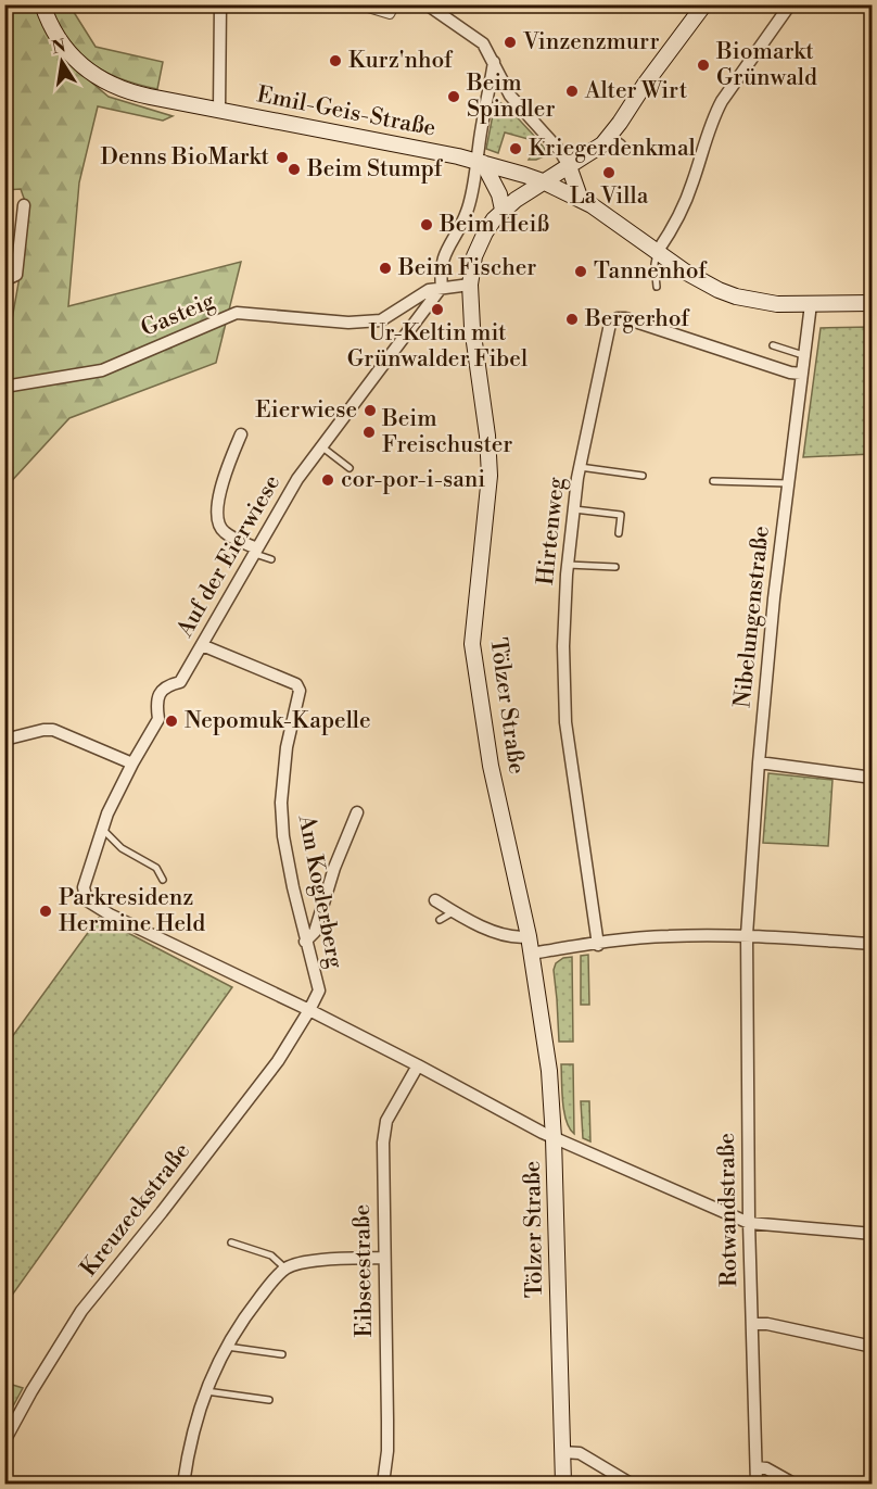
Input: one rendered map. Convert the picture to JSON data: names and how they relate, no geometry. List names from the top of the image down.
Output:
{
  "streets": {
    "main road": ["Emil-Geis-Straße", "Tölzer Straße"],
    "street": [
      "Gasteig",
      "Hirtenweg",
      "Auf der Eierwiese",
      "Nibelungenstraße",
      "Am Koglerberg",
      "Kreuzeckstraße",
      "Rotwandstraße",
      "Eibseestraße"
    ]
  },
  "crossings": [
    ["Emil-Geis-Straße", "Nibelungenstraße"],
    ["Emil-Geis-Straße", "Tölzer Straße"],
    ["Gasteig", "Auf der Eierwiese"],
    ["Hirtenweg", "Nibelungenstraße"],
    ["Auf der Eierwiese", "Am Koglerberg"],
    ["Auf der Eierwiese", "Kreuzeckstraße"],
    ["Nibelungenstraße", "Rotwandstraße"],
    ["Am Koglerberg", "Kreuzeckstraße"]
  ],
  "places": [
    "Vinzenzmurr",
    "Kurz'nhof",
    "Biomarkt Grünwald",
    "Alter Wirt",
    "Beim Spindler",
    "Kriegerdenkmal",
    "Denns BioMarkt",
    "Beim Stumpf",
    "La Villa",
    "Beim Heiß",
    "Beim Fischer",
    "Tannenhof",
    "Ur-Keltin mit Grünwalder Fibel",
    "Bergerhof",
    "Eierwiese",
    "Beim Freischuster",
    "cor-por-i-sani",
    "Nepomuk-Kapelle",
    "Parkresidenz Hermine Held"
  ],
  "north": "top"
}
